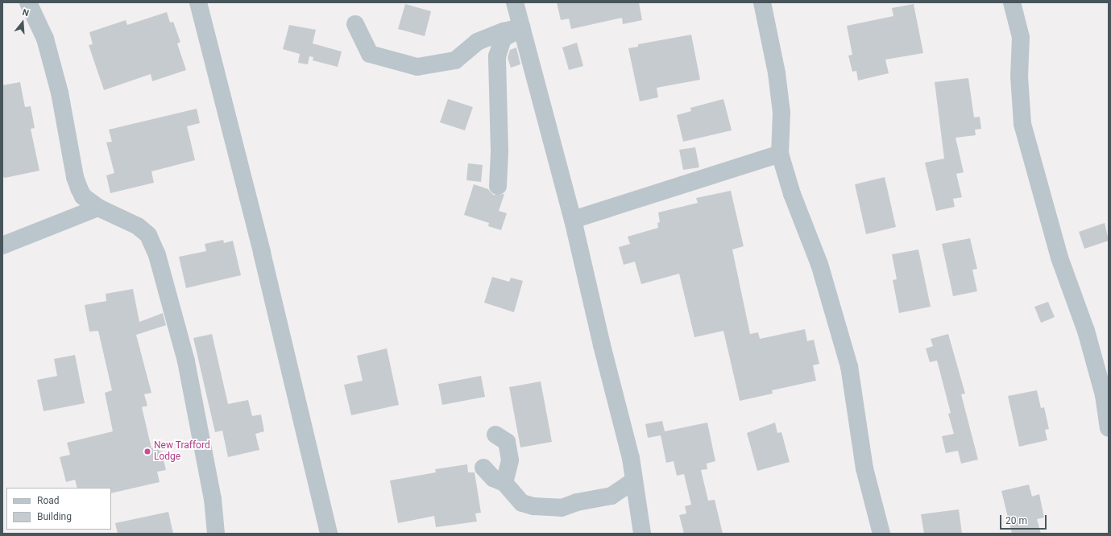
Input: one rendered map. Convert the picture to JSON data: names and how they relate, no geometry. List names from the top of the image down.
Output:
{
  "places": ["New Trafford Lodge"],
  "legend": ["Road", "Building"],
  "scale_bar": "20 m",
  "north": "top"
}
